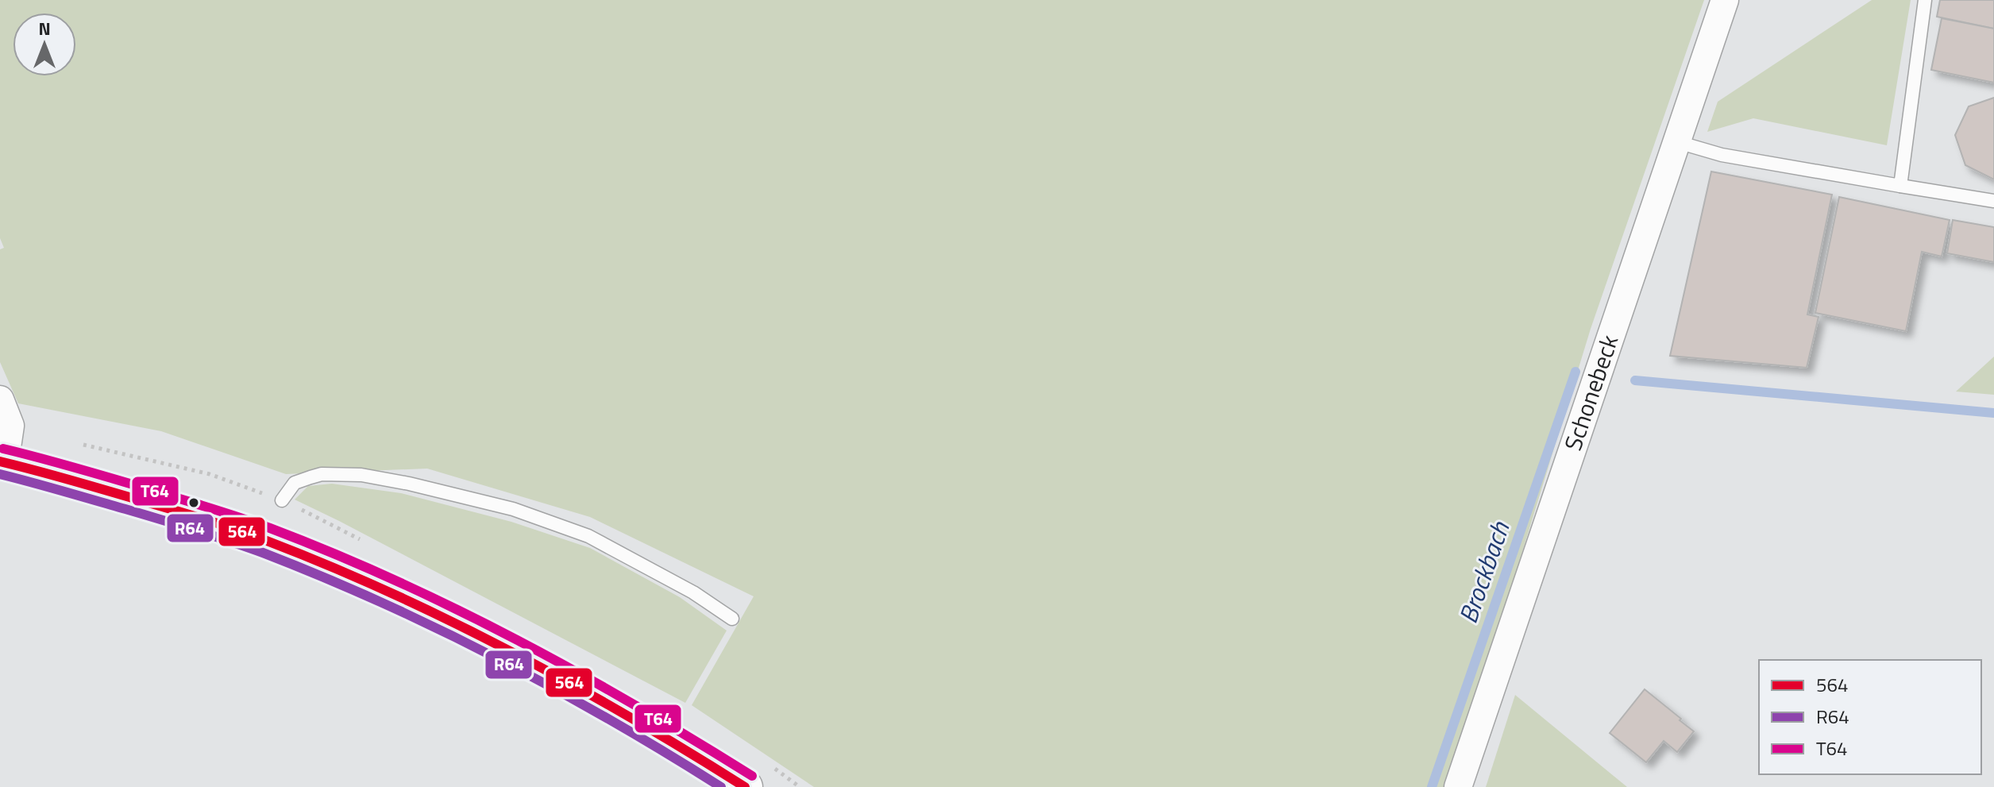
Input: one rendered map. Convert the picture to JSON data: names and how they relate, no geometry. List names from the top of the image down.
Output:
{
  "streets": {
    "street": ["Schonebeck"]
  },
  "water": ["Brockbach"],
  "lines": ["transit line T64", "transit line 564", "transit line R64"],
  "legend": ["564", "R64", "T64"],
  "north": "top"
}
